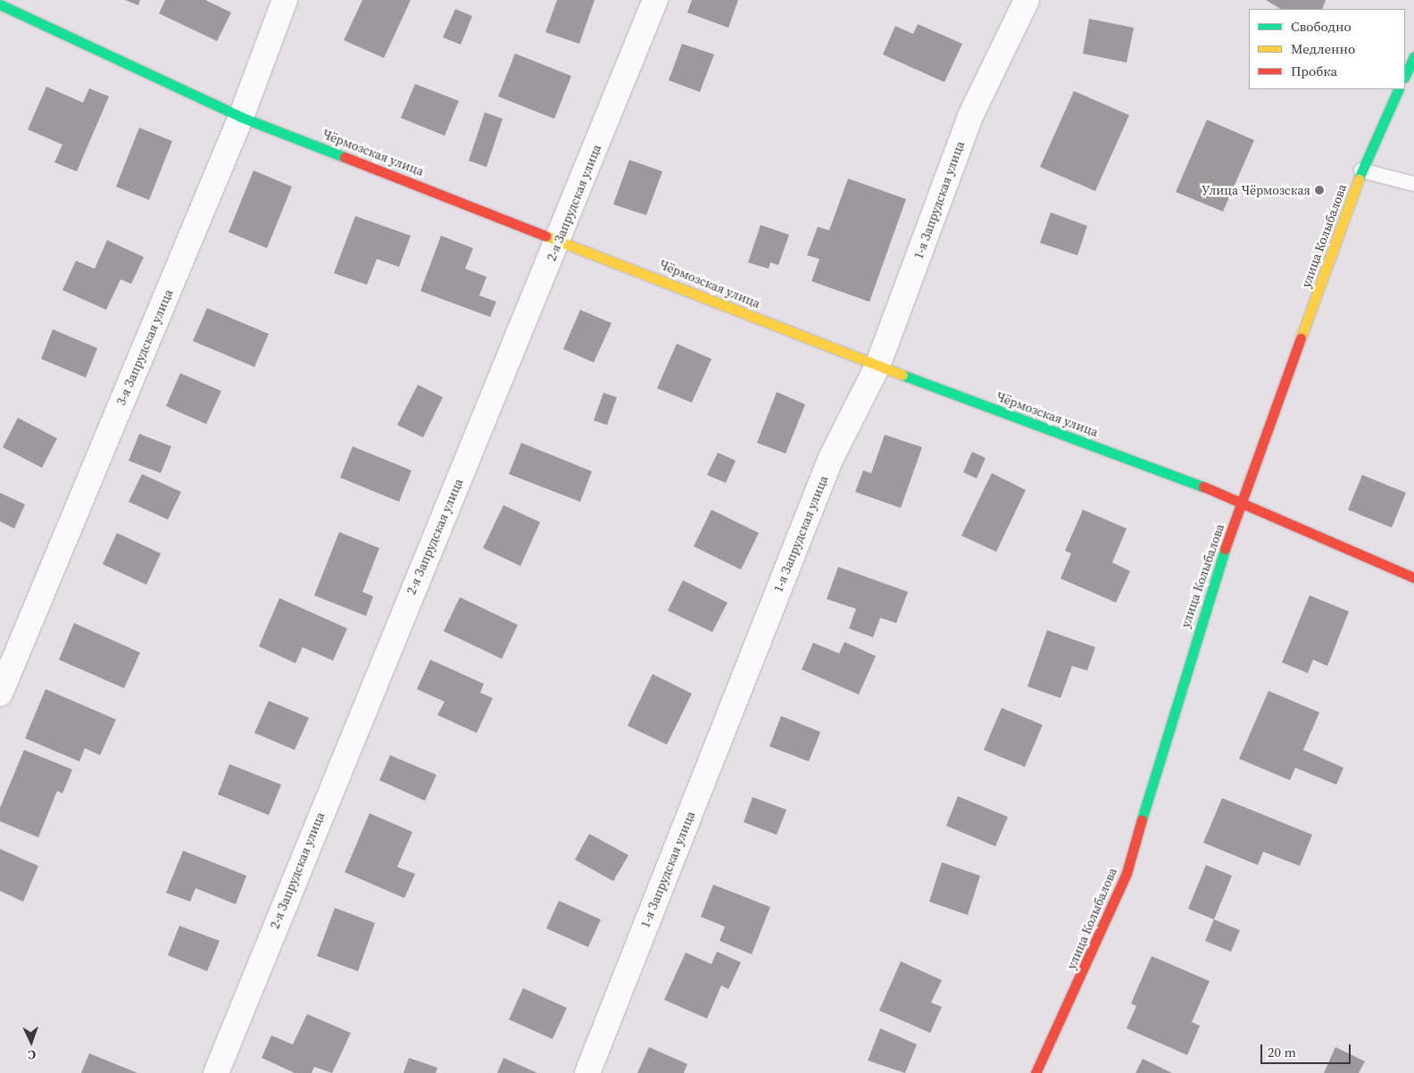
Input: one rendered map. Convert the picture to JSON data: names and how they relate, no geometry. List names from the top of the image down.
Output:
{
  "streets": {
    "street": [
      "Чёрмозская улица",
      "1-я Запрудская улица",
      "2-я Запрудская улица",
      "улица Колыбалова",
      "3-я Запрудская улица"
    ]
  },
  "crossings": [
    ["Чёрмозская улица", "1-я Запрудская улица"],
    ["Чёрмозская улица", "2-я Запрудская улица"],
    ["Чёрмозская улица", "улица Колыбалова"],
    ["Чёрмозская улица", "3-я Запрудская улица"]
  ],
  "places": ["Улица Чёрмозская"],
  "legend": ["Свободно", "Медленно", "Пробка"],
  "scale_bar": "20 m",
  "north": "bottom"
}
